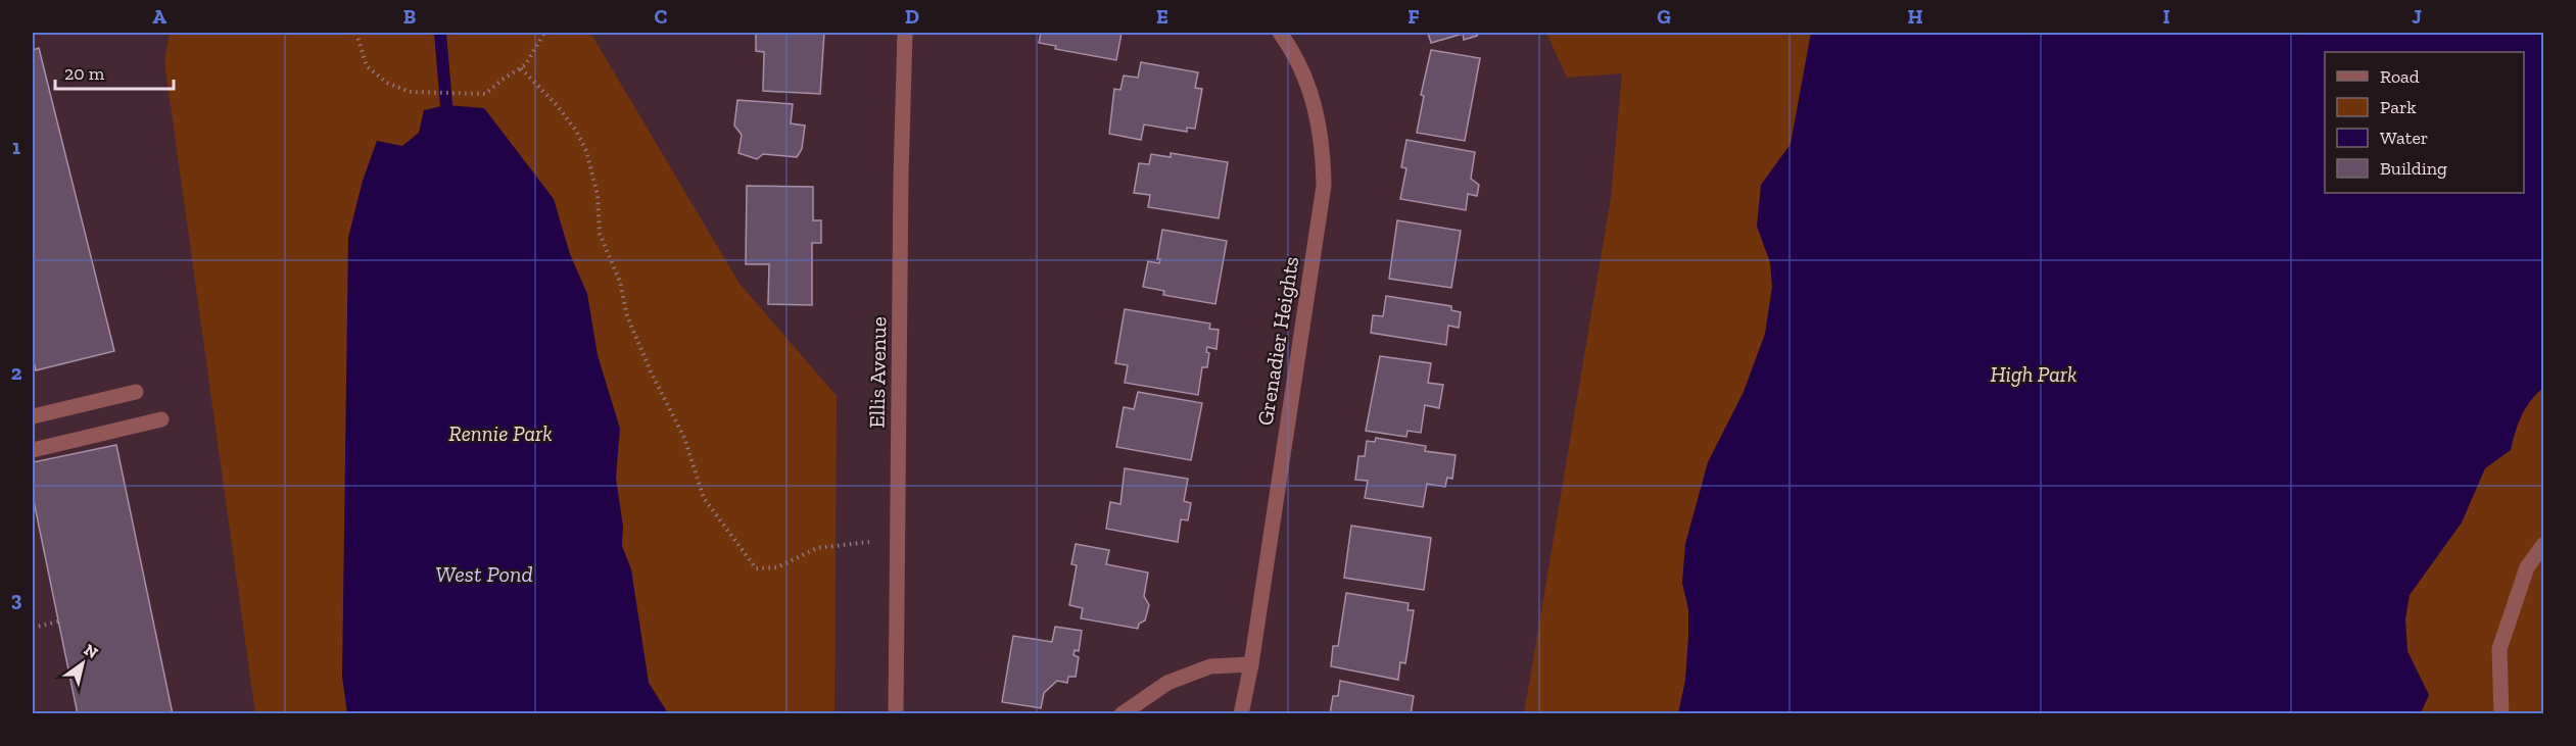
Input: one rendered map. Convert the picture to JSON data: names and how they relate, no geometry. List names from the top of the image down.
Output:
{
  "streets": {
    "street": ["Grenadier Heights", "Ellis Avenue"]
  },
  "water": ["West Pond"],
  "parks": ["High Park", "Rennie Park"],
  "legend": [
    "Road",
    "Park",
    "Water",
    "Building"
  ],
  "scale_bar": "20 m",
  "north": "top right",
  "grid": {
    "columns": [
      "A",
      "B",
      "C",
      "D",
      "E",
      "F",
      "G",
      "H",
      "I",
      "J"
    ],
    "rows": ["1", "2", "3"]
  }
}
